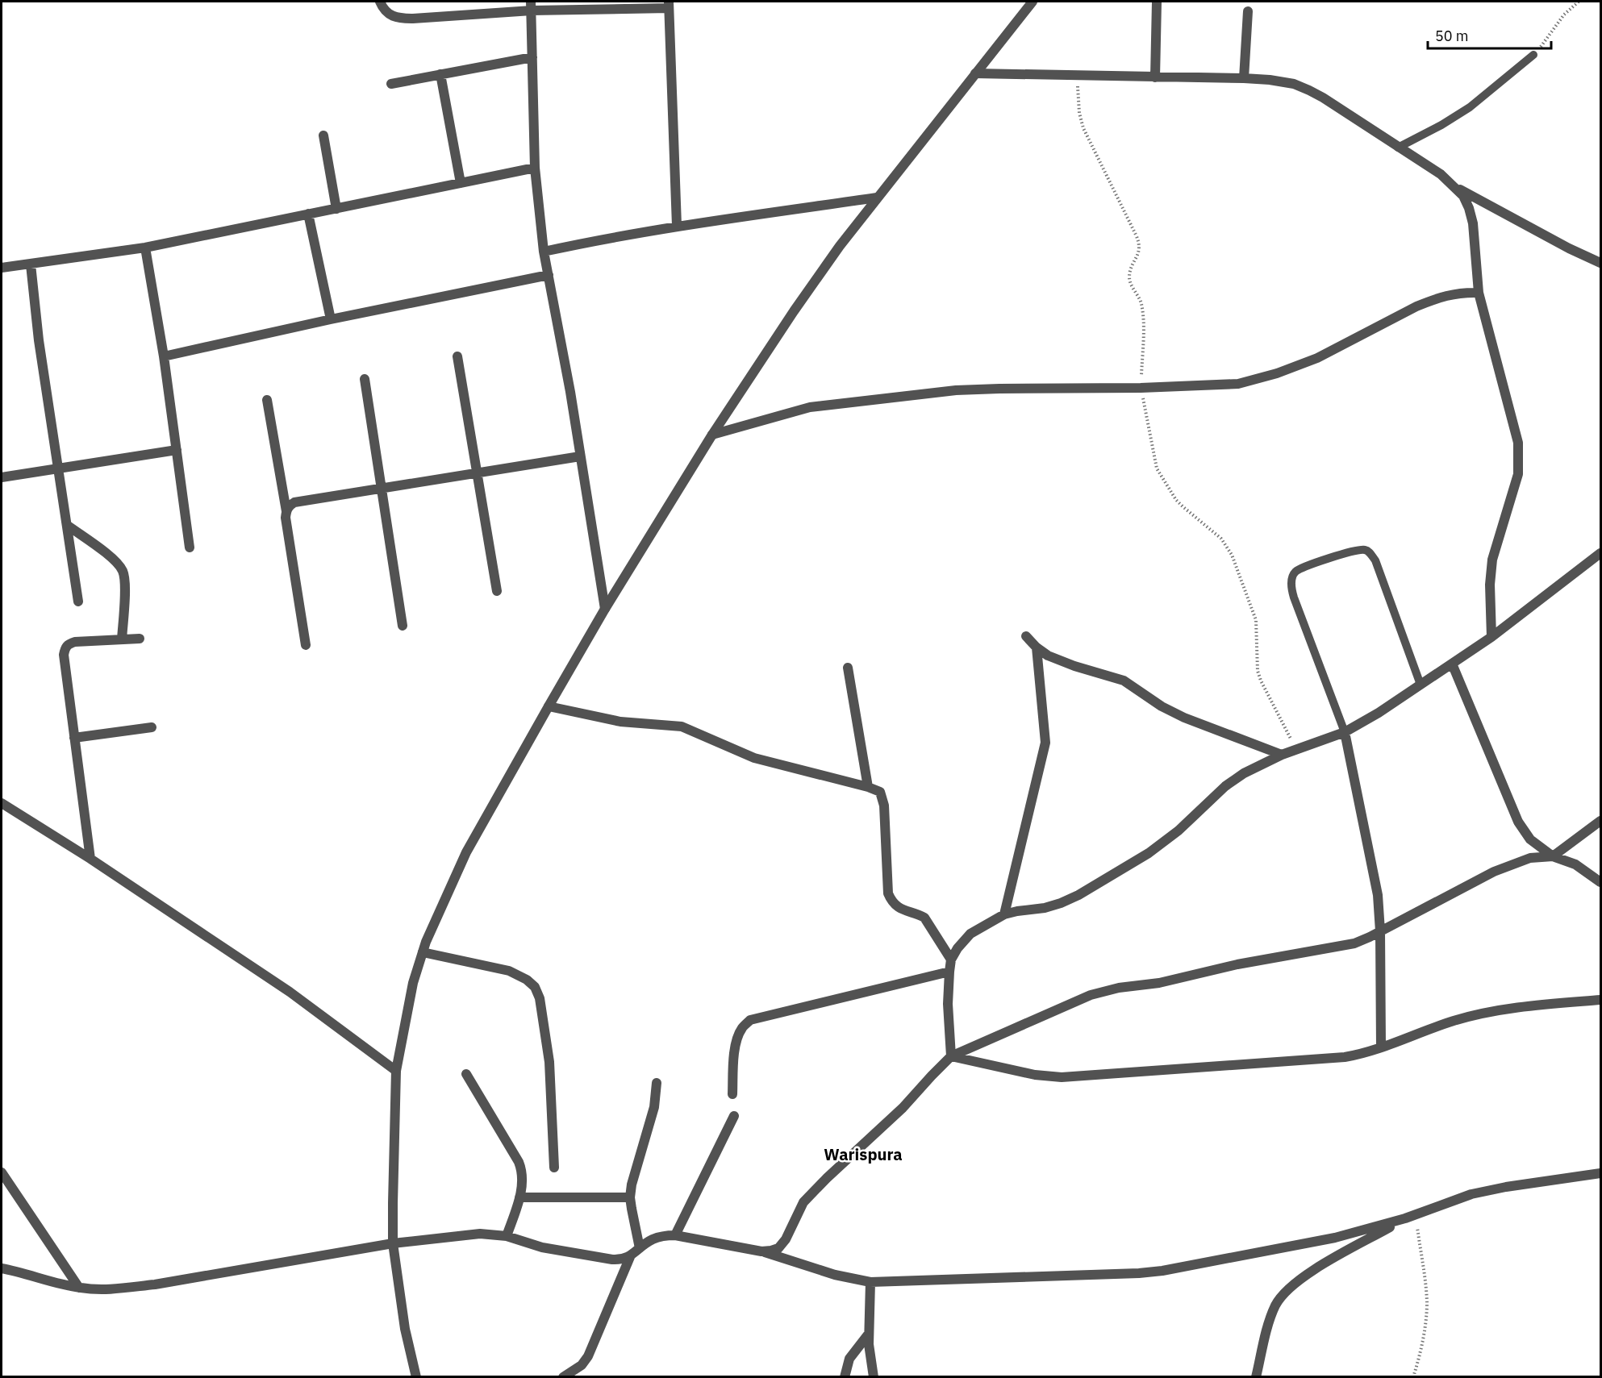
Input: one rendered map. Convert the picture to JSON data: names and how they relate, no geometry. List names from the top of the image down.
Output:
{
  "districts": ["Warispura"],
  "scale_bar": "50 m"
}
